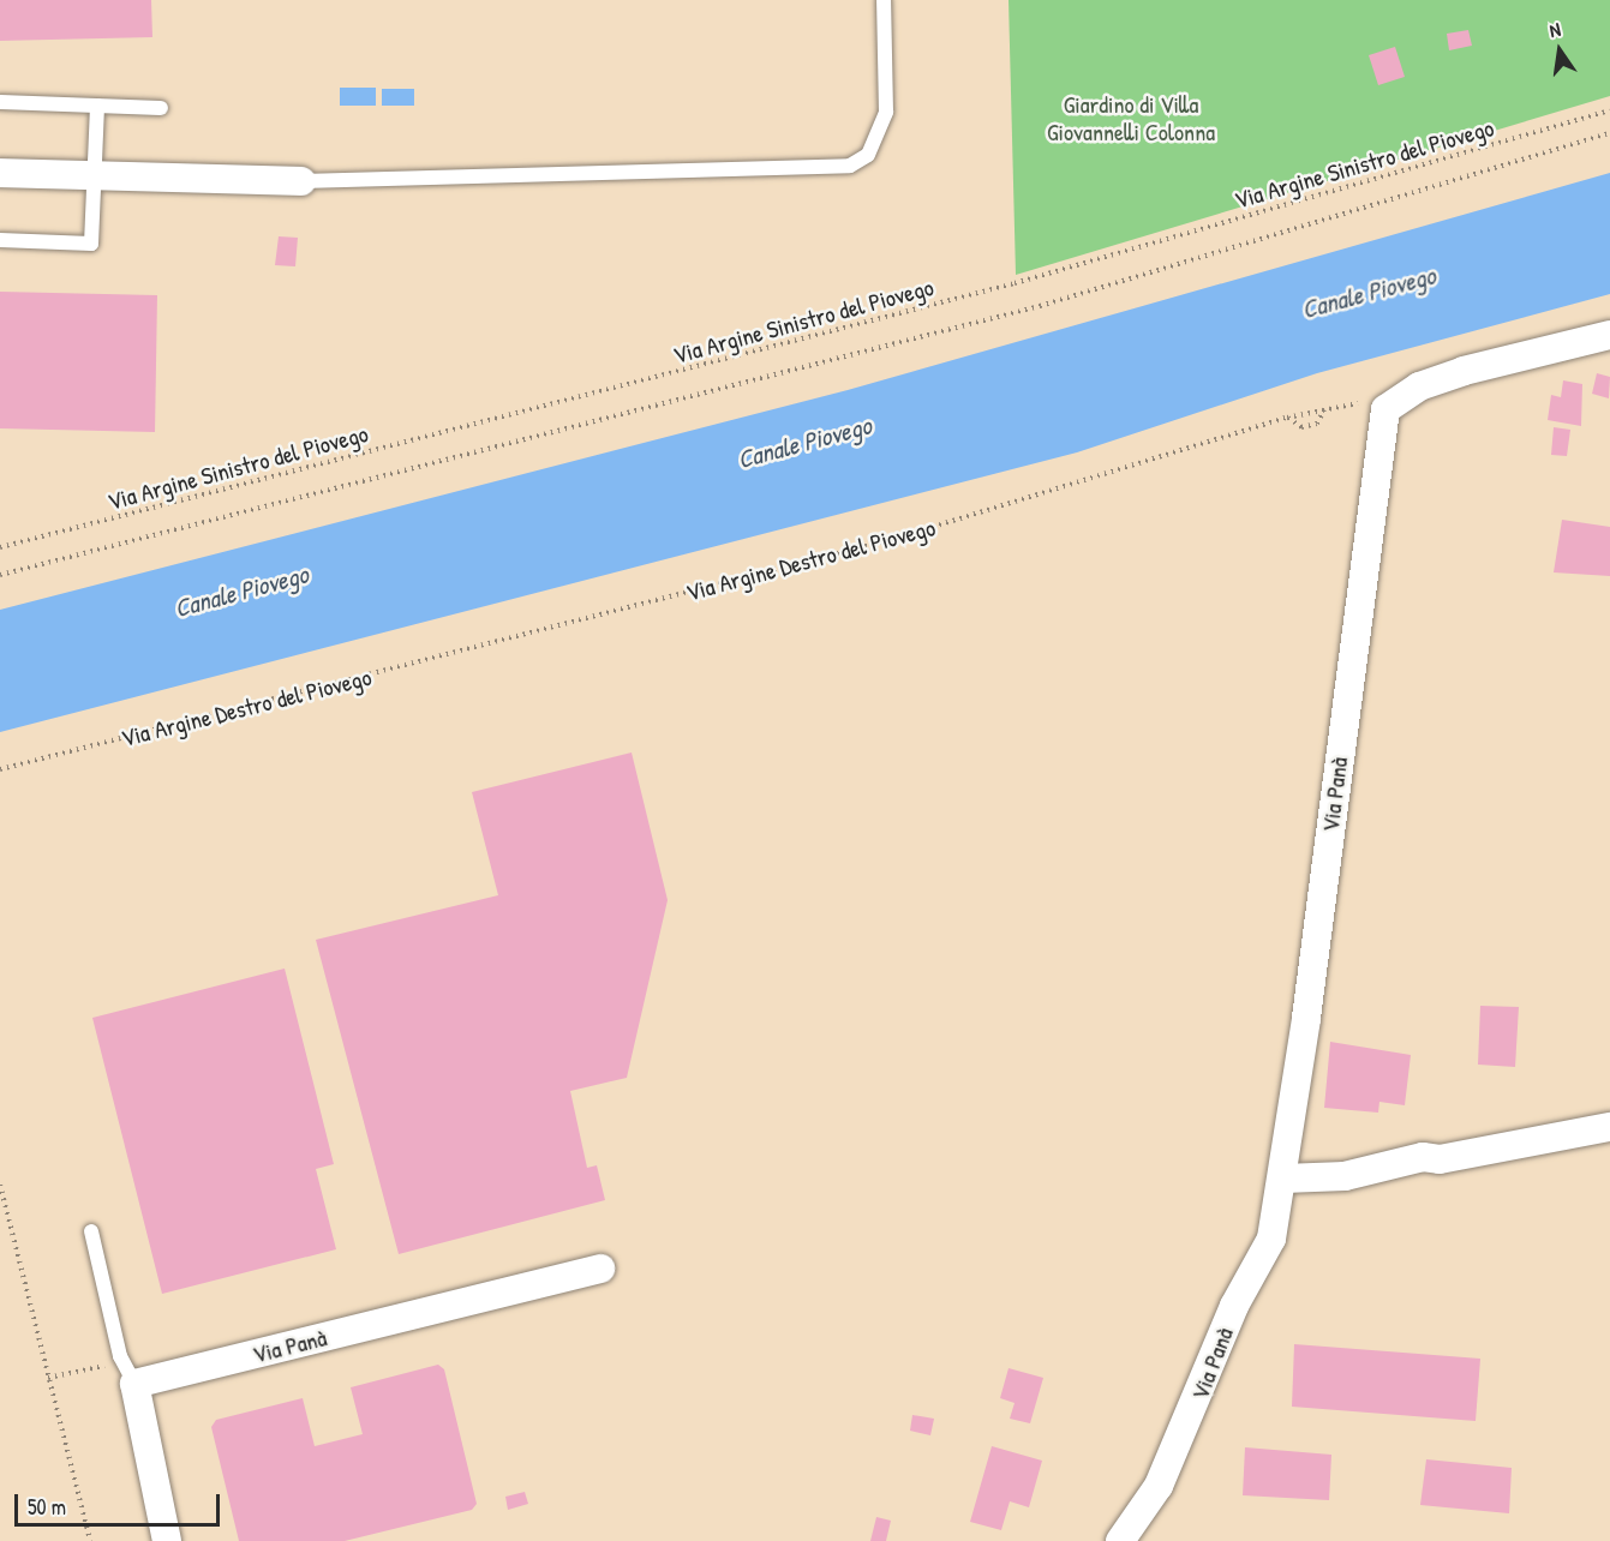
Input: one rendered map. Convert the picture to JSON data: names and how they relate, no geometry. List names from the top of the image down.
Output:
{
  "streets": {
    "street": ["Via Panà"],
    "path": ["Via Argine Sinistro del Piovego", "Via Argine Destro del Piovego"]
  },
  "crossings": [
    ["Via Argine Destro del Piovego", "Via Panà"]
  ],
  "water": ["Canale Piovego"],
  "parks": ["Giardino di Villa Giovannelli Colonna"],
  "scale_bar": "50 m",
  "north": "top"
}
